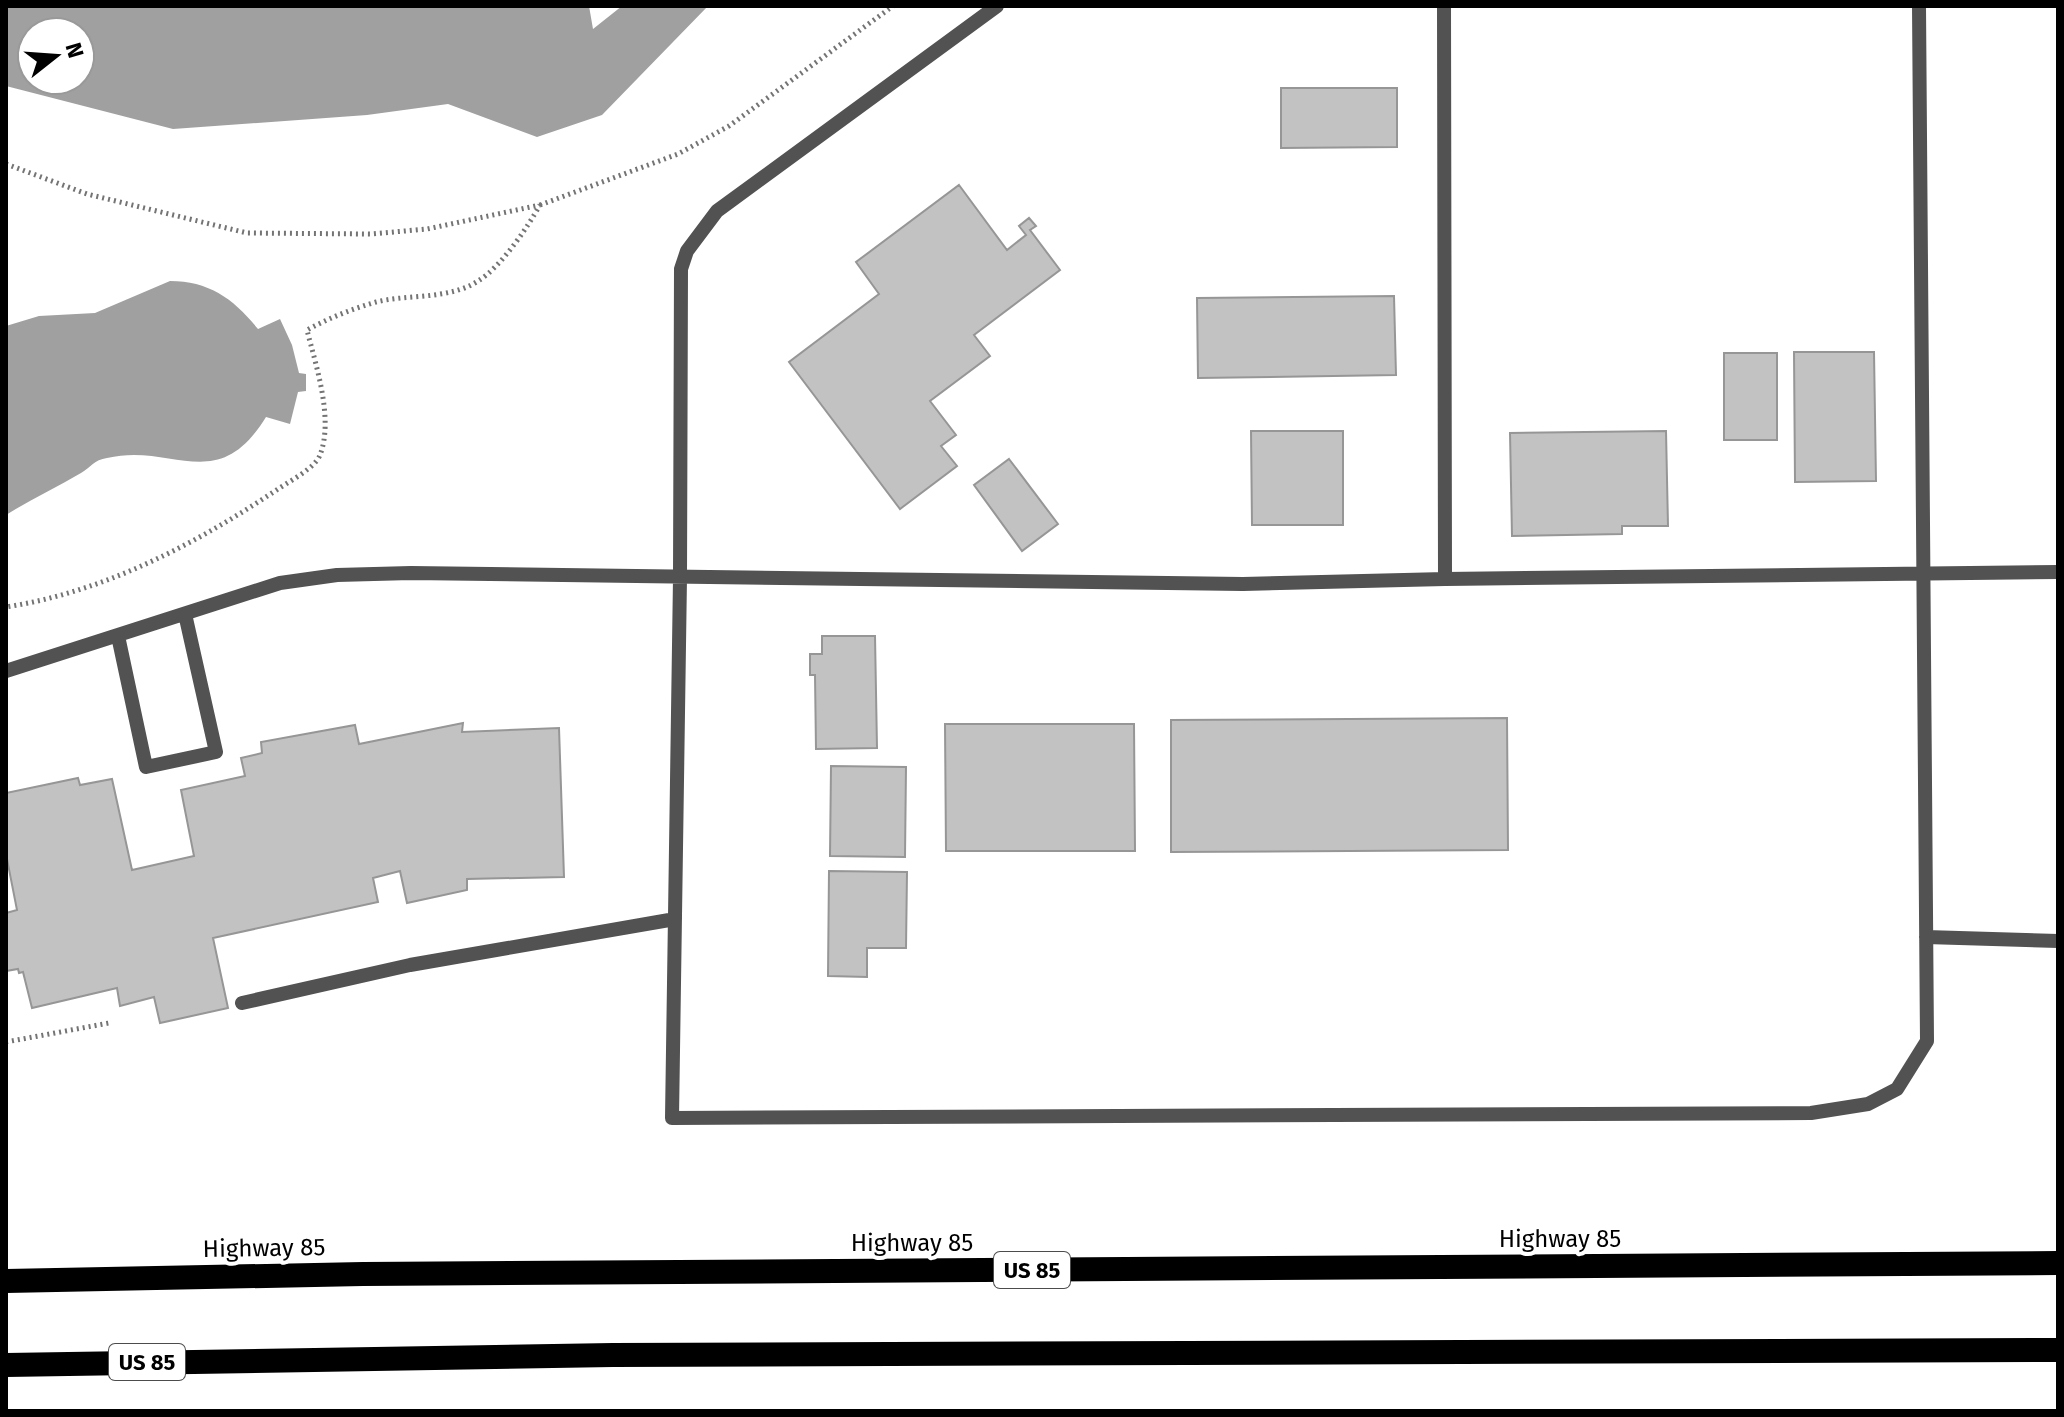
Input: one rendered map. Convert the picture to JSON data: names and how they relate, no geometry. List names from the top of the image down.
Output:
{
  "streets": {
    "highway": ["Highway 85", "US 85"]
  },
  "north": "right"
}
